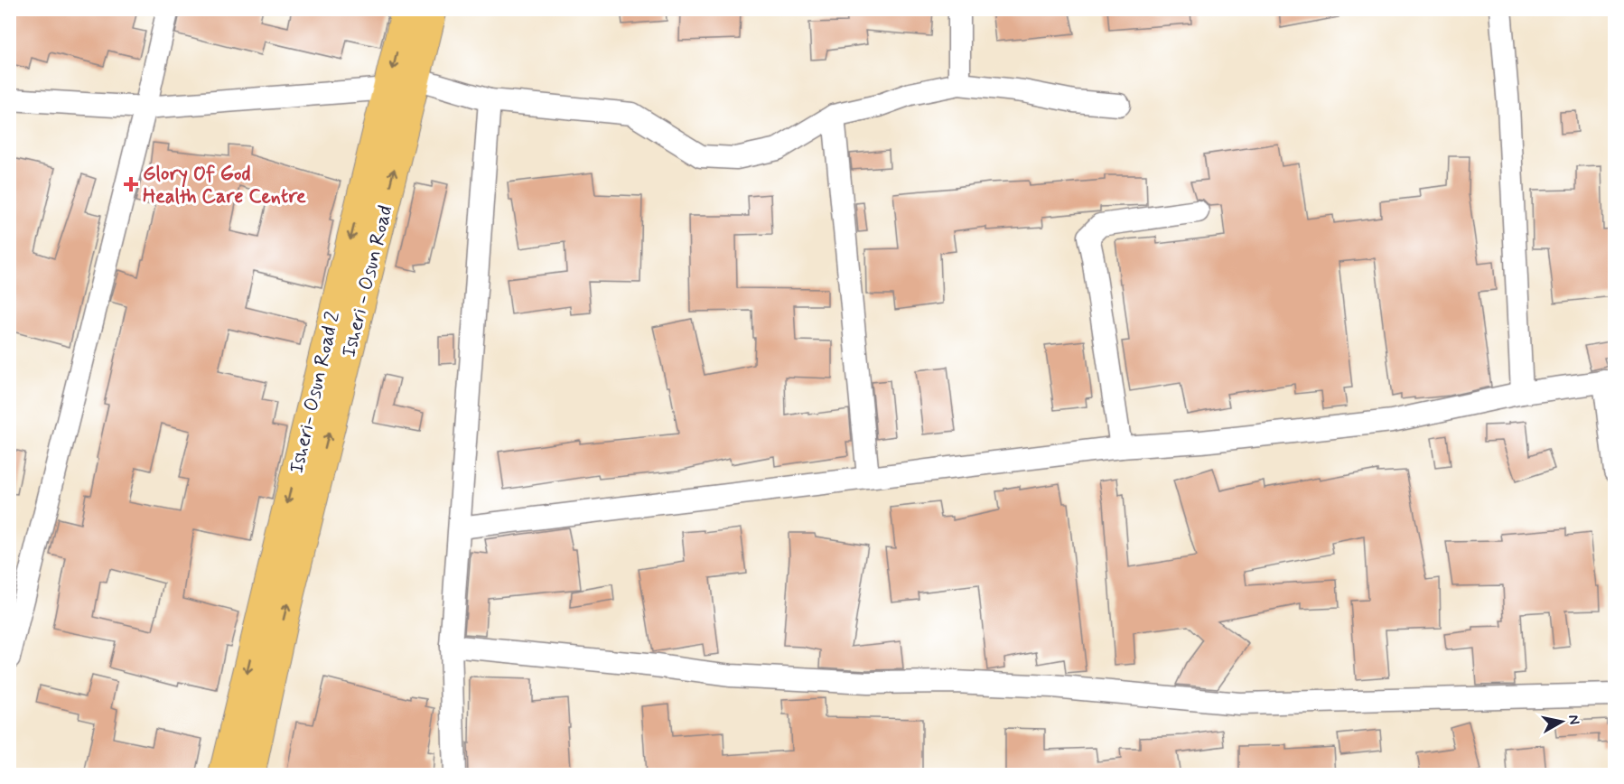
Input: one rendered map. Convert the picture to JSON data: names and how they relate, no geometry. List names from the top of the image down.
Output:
{
  "streets": {
    "main road": ["Isheri - Osun Road", "Isheri- Osun Road 2"]
  },
  "crossings": [
    ["Isheri - Osun Road", "Isheri- Osun Road 2"]
  ],
  "one_way": ["Isheri - Osun Road", "Isheri- Osun Road 2"],
  "places": {
    "health": ["Glory Of God Health Care Centre"]
  },
  "north": "right"
}
